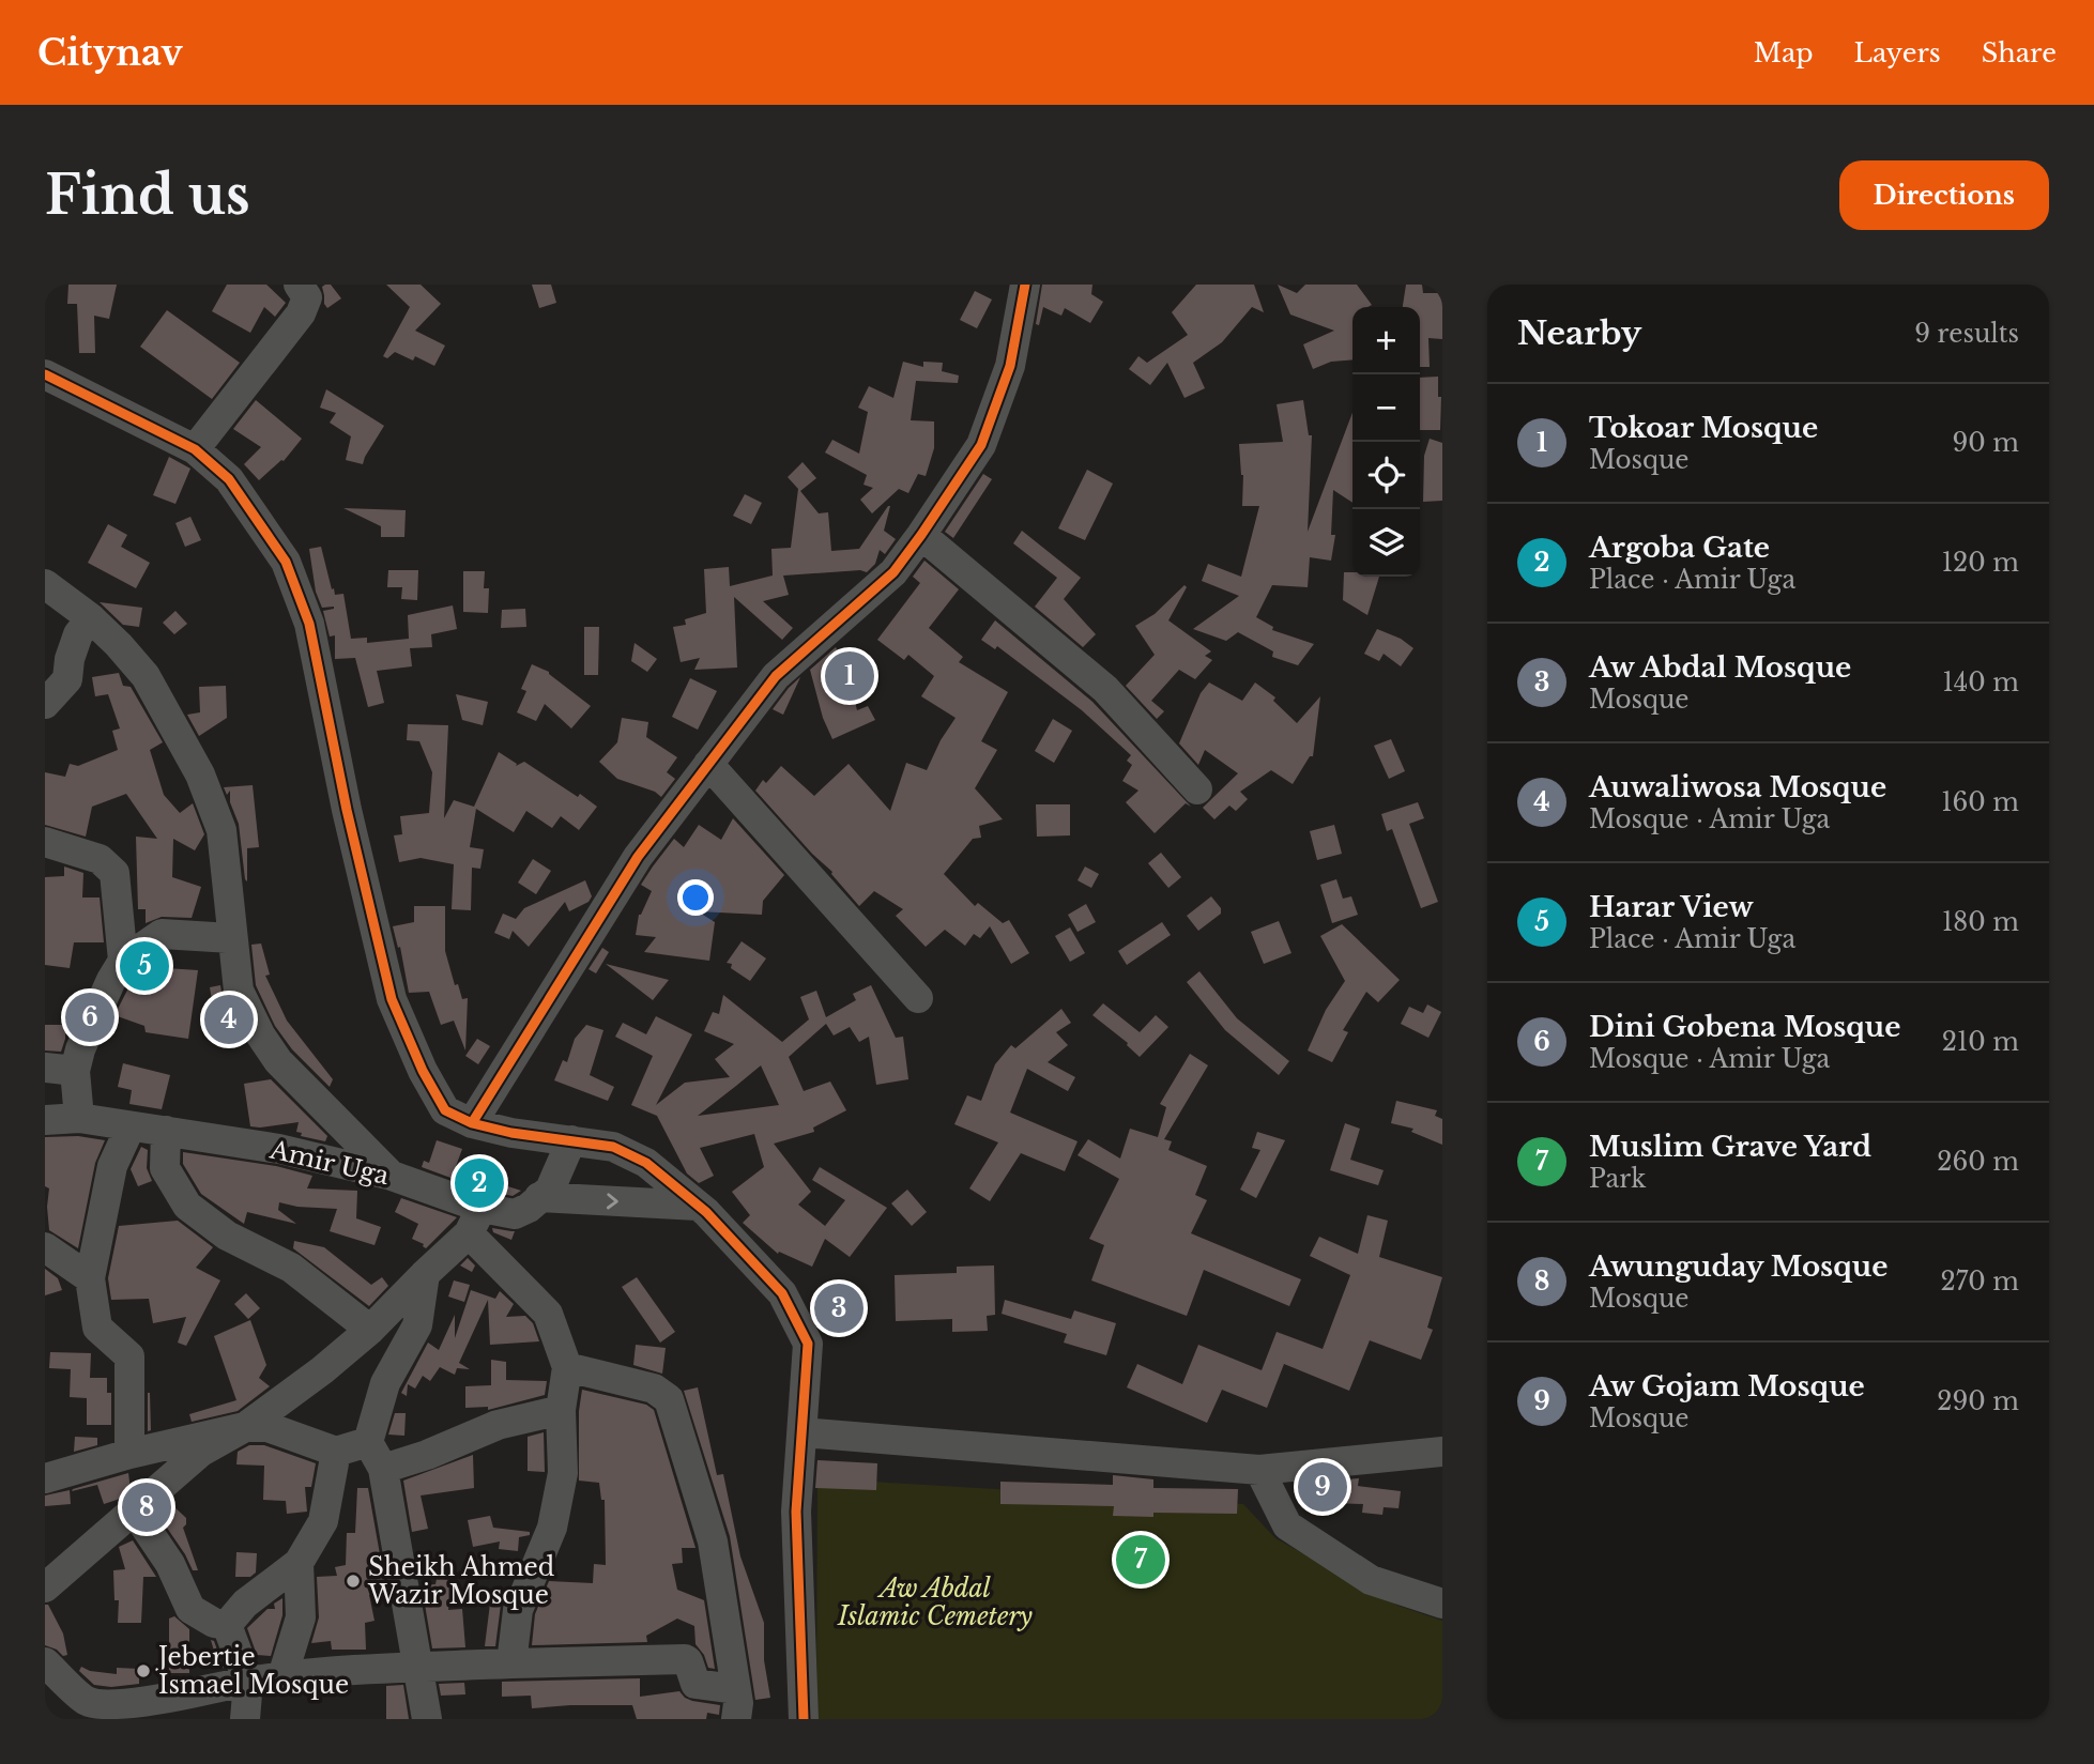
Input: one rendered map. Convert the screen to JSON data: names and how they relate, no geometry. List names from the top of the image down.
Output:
{
  "streets": {
    "street": ["Amir Uga"]
  },
  "parks": ["Aw Abdal Islamic Cemetery"],
  "places": ["Sheikh Ahmed Wazir Mosque", "Jebertie Ismael Mosque"],
  "page": {
    "header": "Citynav",
    "nav": ["Map", "Layers", "Share"],
    "buttons": "Directions",
    "title": "Find us",
    "heading": ["Nearby", "9 results"],
    "map_buttons": ["+", "−"],
    "list": [
      {
        "mark": "1",
        "name": "Tokoar Mosque",
        "note": "Mosque",
        "value": "90 m"
      },
      {
        "mark": "2",
        "name": "Argoba Gate",
        "note": "Place · Amir Uga",
        "value": "120 m"
      },
      {
        "mark": "3",
        "name": "Aw Abdal Mosque",
        "note": "Mosque",
        "value": "140 m"
      },
      {
        "mark": "4",
        "name": "Auwaliwosa Mosque",
        "note": "Mosque · Amir Uga",
        "value": "160 m"
      },
      {
        "mark": "5",
        "name": "Harar View",
        "note": "Place · Amir Uga",
        "value": "180 m"
      },
      {
        "mark": "6",
        "name": "Dini Gobena Mosque",
        "note": "Mosque · Amir Uga",
        "value": "210 m"
      },
      {
        "mark": "7",
        "name": "Muslim Grave Yard",
        "note": "Park",
        "value": "260 m"
      },
      {
        "mark": "8",
        "name": "Awunguday Mosque",
        "note": "Mosque",
        "value": "270 m"
      },
      {
        "mark": "9",
        "name": "Aw Gojam Mosque",
        "note": "Mosque",
        "value": "290 m"
      }
    ],
    "pins": [
      "1",
      "5",
      "6",
      "4",
      "2",
      "3",
      "9",
      "8",
      "7"
    ]
  }
}
